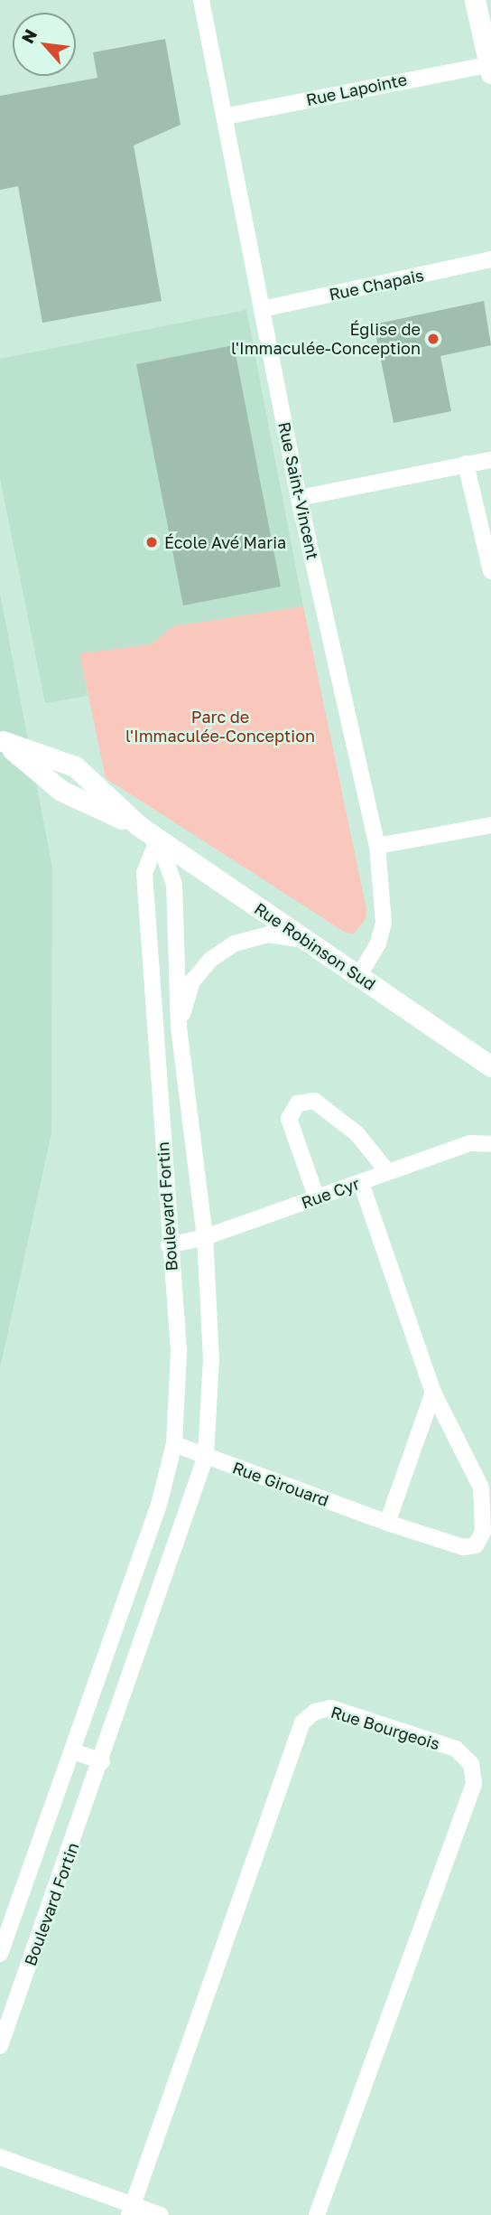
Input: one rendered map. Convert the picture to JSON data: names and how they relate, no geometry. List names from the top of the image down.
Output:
{
  "streets": {
    "street": [
      "Rue Lapointe",
      "Rue Chapais",
      "Rue Saint-Vincent",
      "Rue Robinson Sud",
      "Rue Cyr",
      "Boulevard Fortin",
      "Rue Girouard",
      "Rue Bourgeois"
    ]
  },
  "crossings": [
    ["Rue Lapointe", "Rue Saint-Vincent"],
    ["Rue Chapais", "Rue Saint-Vincent"],
    ["Rue Saint-Vincent", "Rue Robinson Sud"],
    ["Rue Robinson Sud", "Boulevard Fortin"],
    ["Rue Cyr", "Boulevard Fortin"],
    ["Rue Cyr", "Rue Girouard"],
    ["Boulevard Fortin", "Rue Girouard"]
  ],
  "parks": ["Parc de l'Immaculée-Conception"],
  "places": ["Église de l'Immaculée-Conception", "École Avé Maria"],
  "north": "top left"
}
